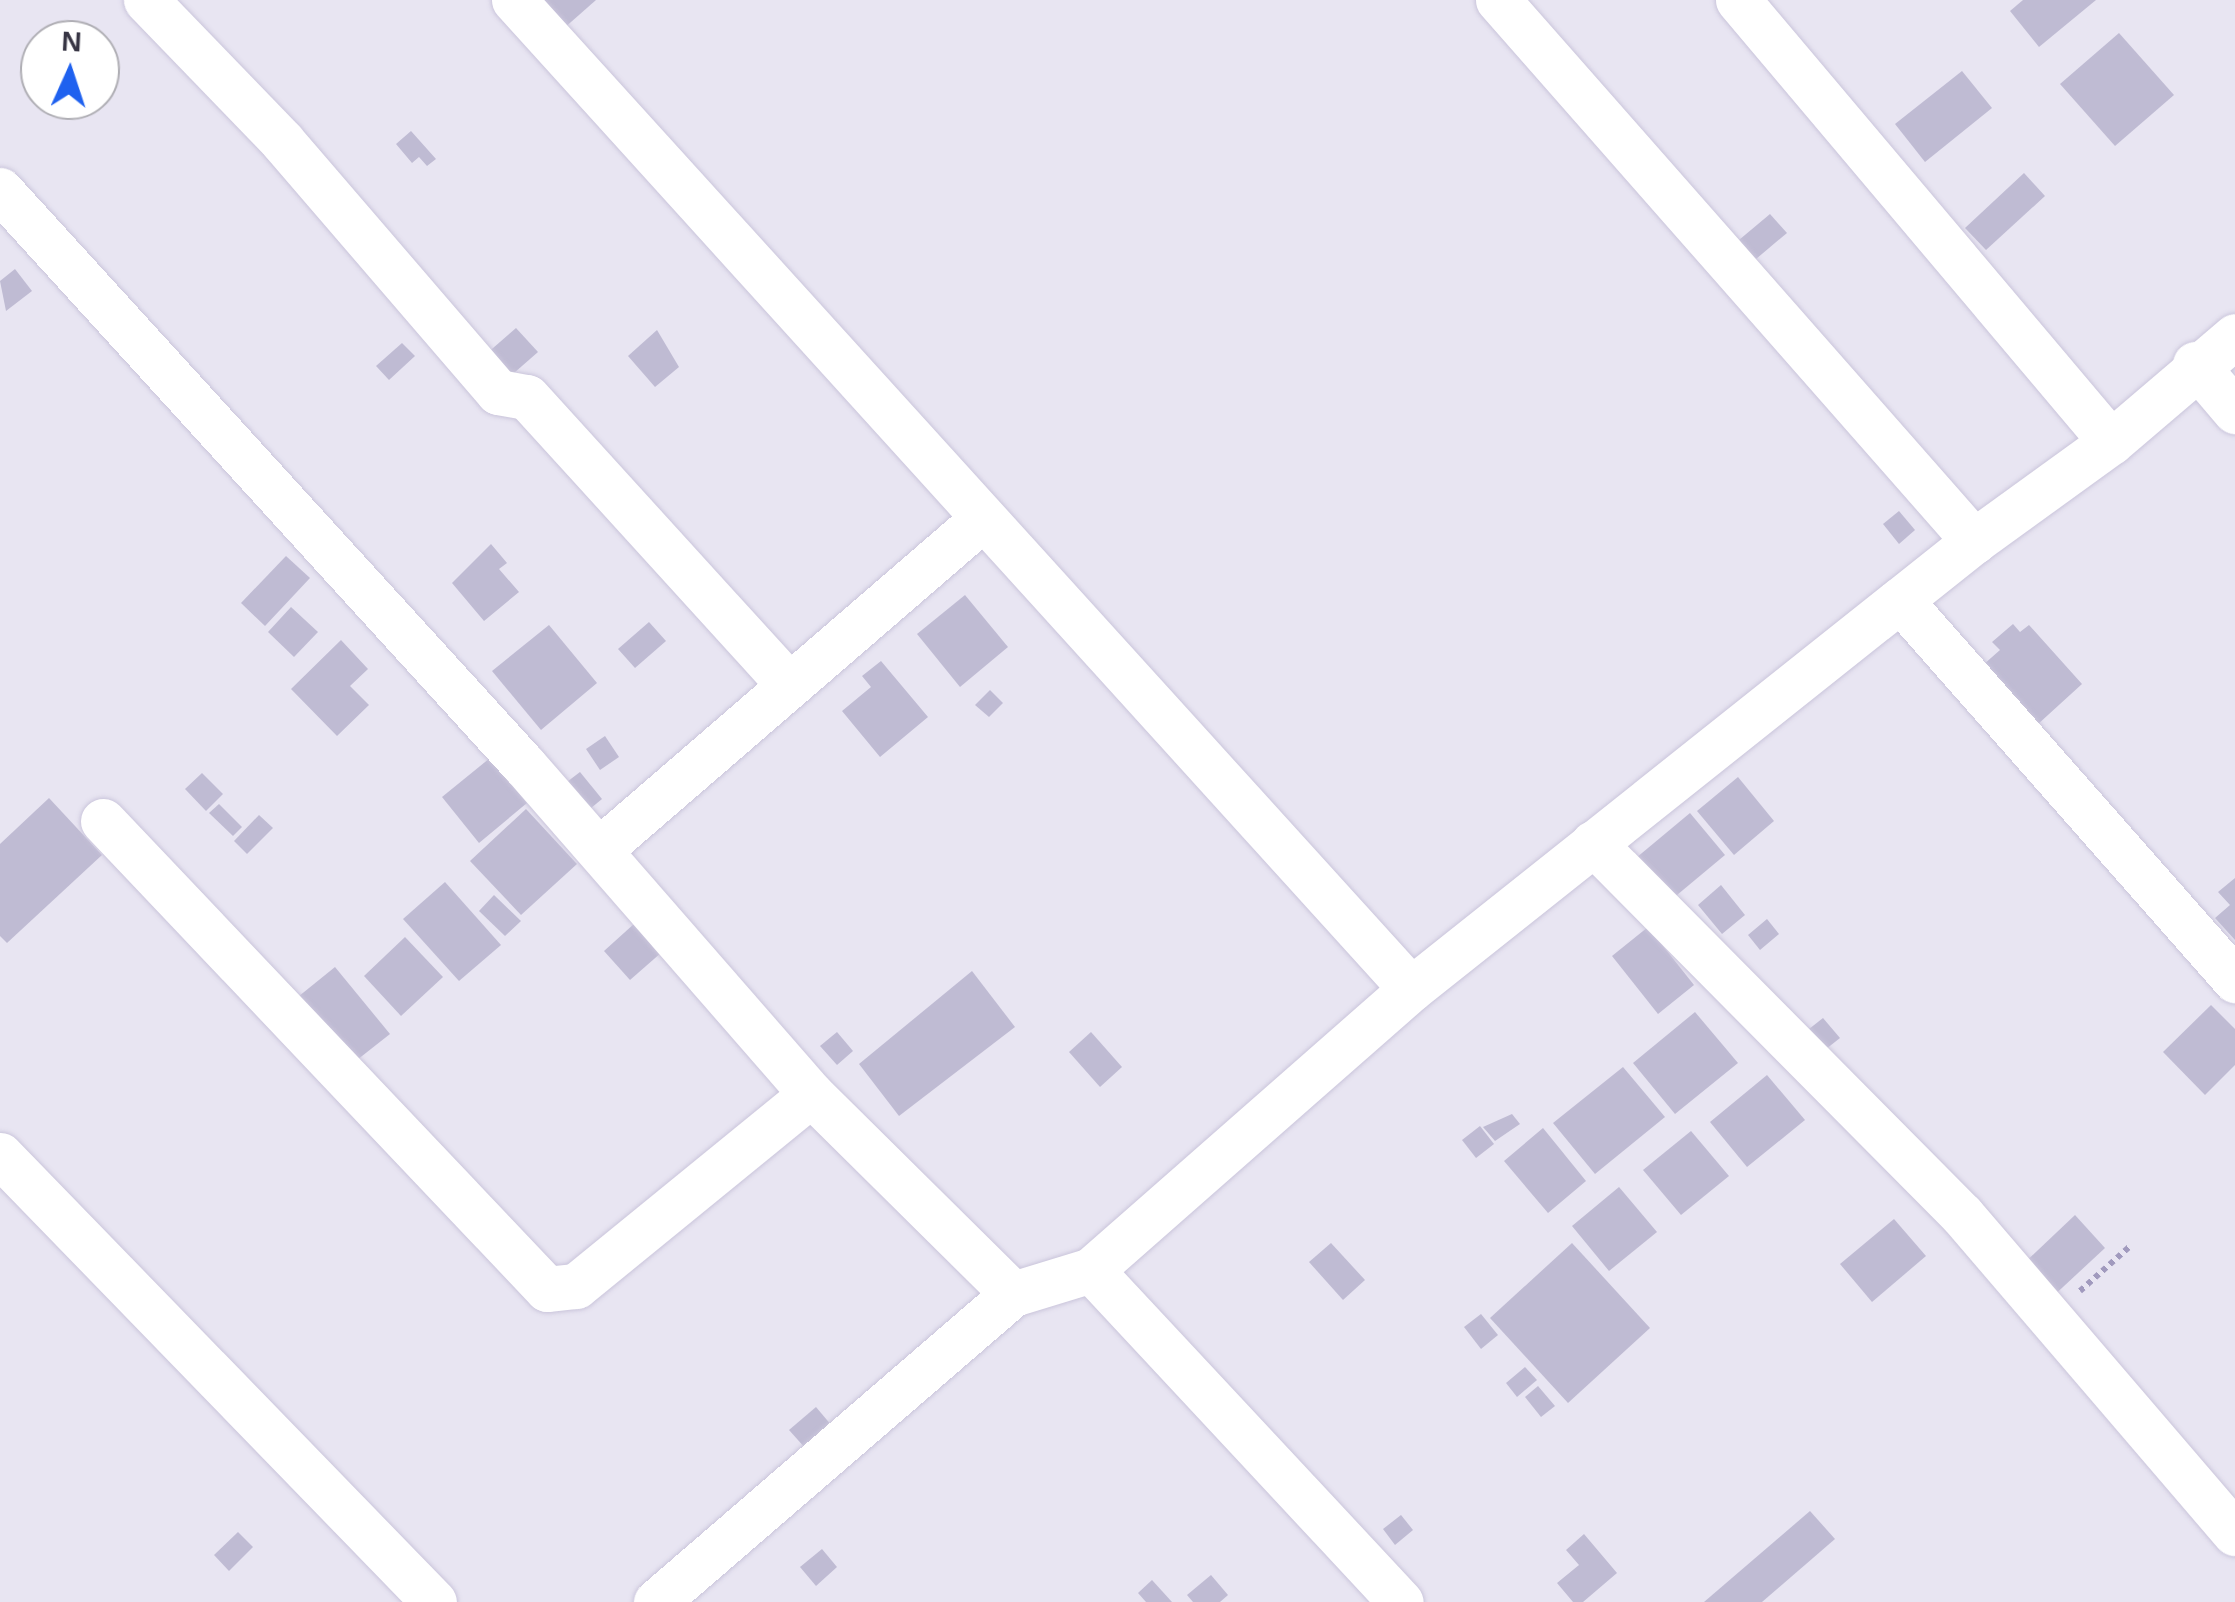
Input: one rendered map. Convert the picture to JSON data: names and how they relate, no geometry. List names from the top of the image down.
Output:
{
  "north": "top"
}
